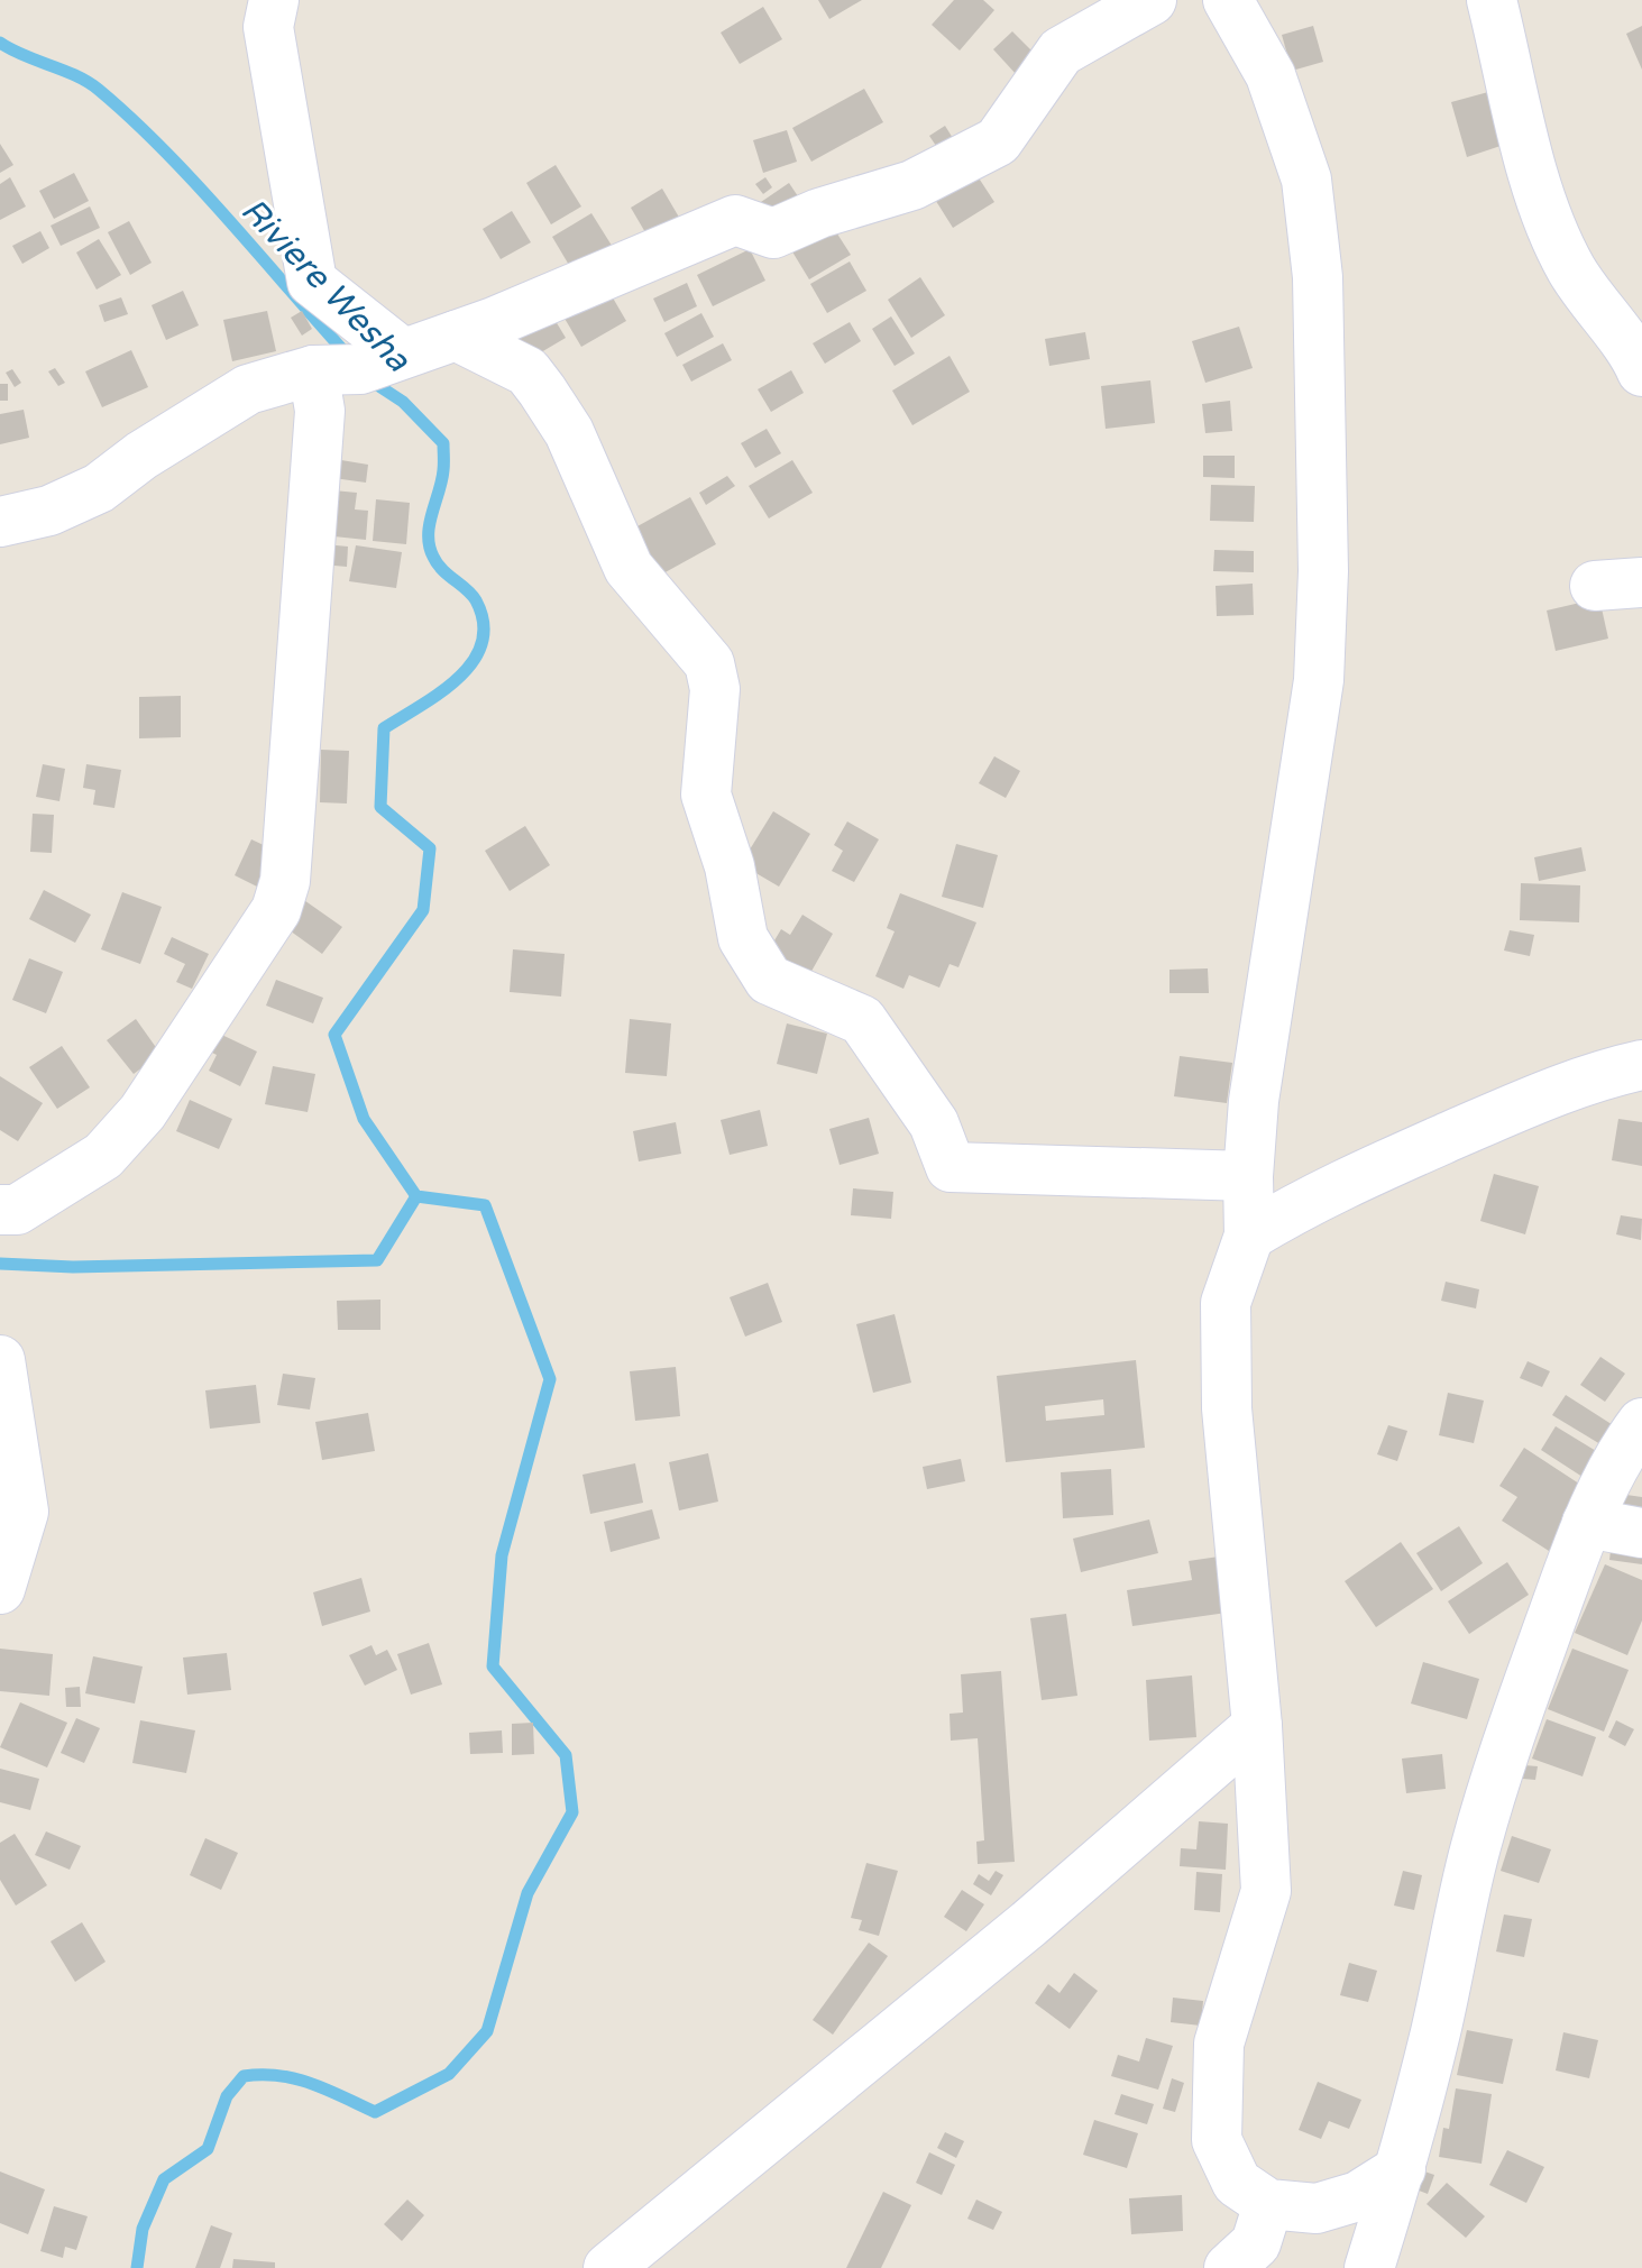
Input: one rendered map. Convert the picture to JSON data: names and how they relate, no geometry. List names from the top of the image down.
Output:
{
  "water": ["Riviere Wesha"]
}
